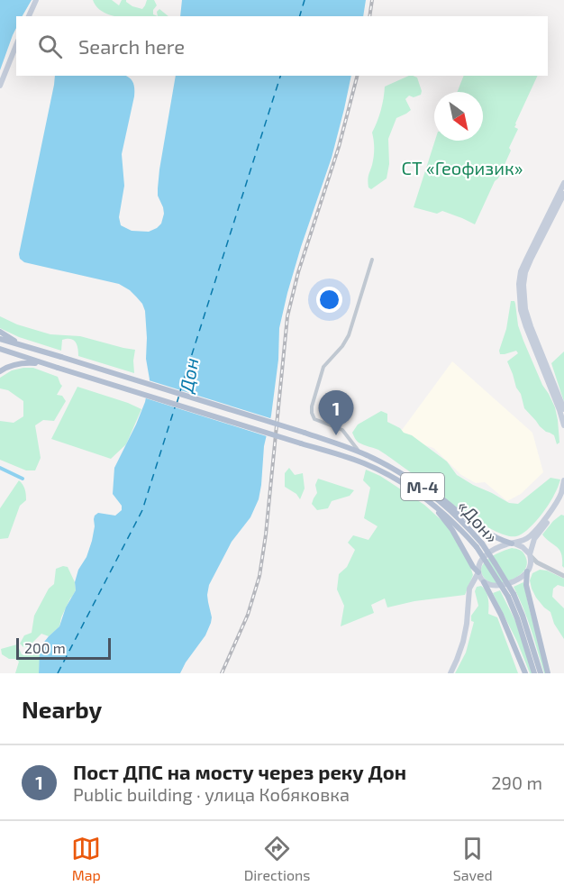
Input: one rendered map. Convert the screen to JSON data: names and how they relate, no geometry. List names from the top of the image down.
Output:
{
  "streets": {
    "main road": ["М-4", "«Дон»"]
  },
  "crossings": [
    ["М-4", "«Дон»"]
  ],
  "water": ["Дон"],
  "parks": ["СТ «Геофизик»"],
  "scale_bar": "200 m",
  "north": "bottom right",
  "page": {
    "search": "Search here",
    "pins": "1",
    "scale": "200 m",
    "heading": "Nearby",
    "list": [
      {
        "mark": "1",
        "name": "Пост ДПС на мосту через реку Дон",
        "note": "Public building · улица Кобяковка",
        "value": "290 m"
      }
    ],
    "nav": ["Map", "Directions", "Saved"]
  }
}
